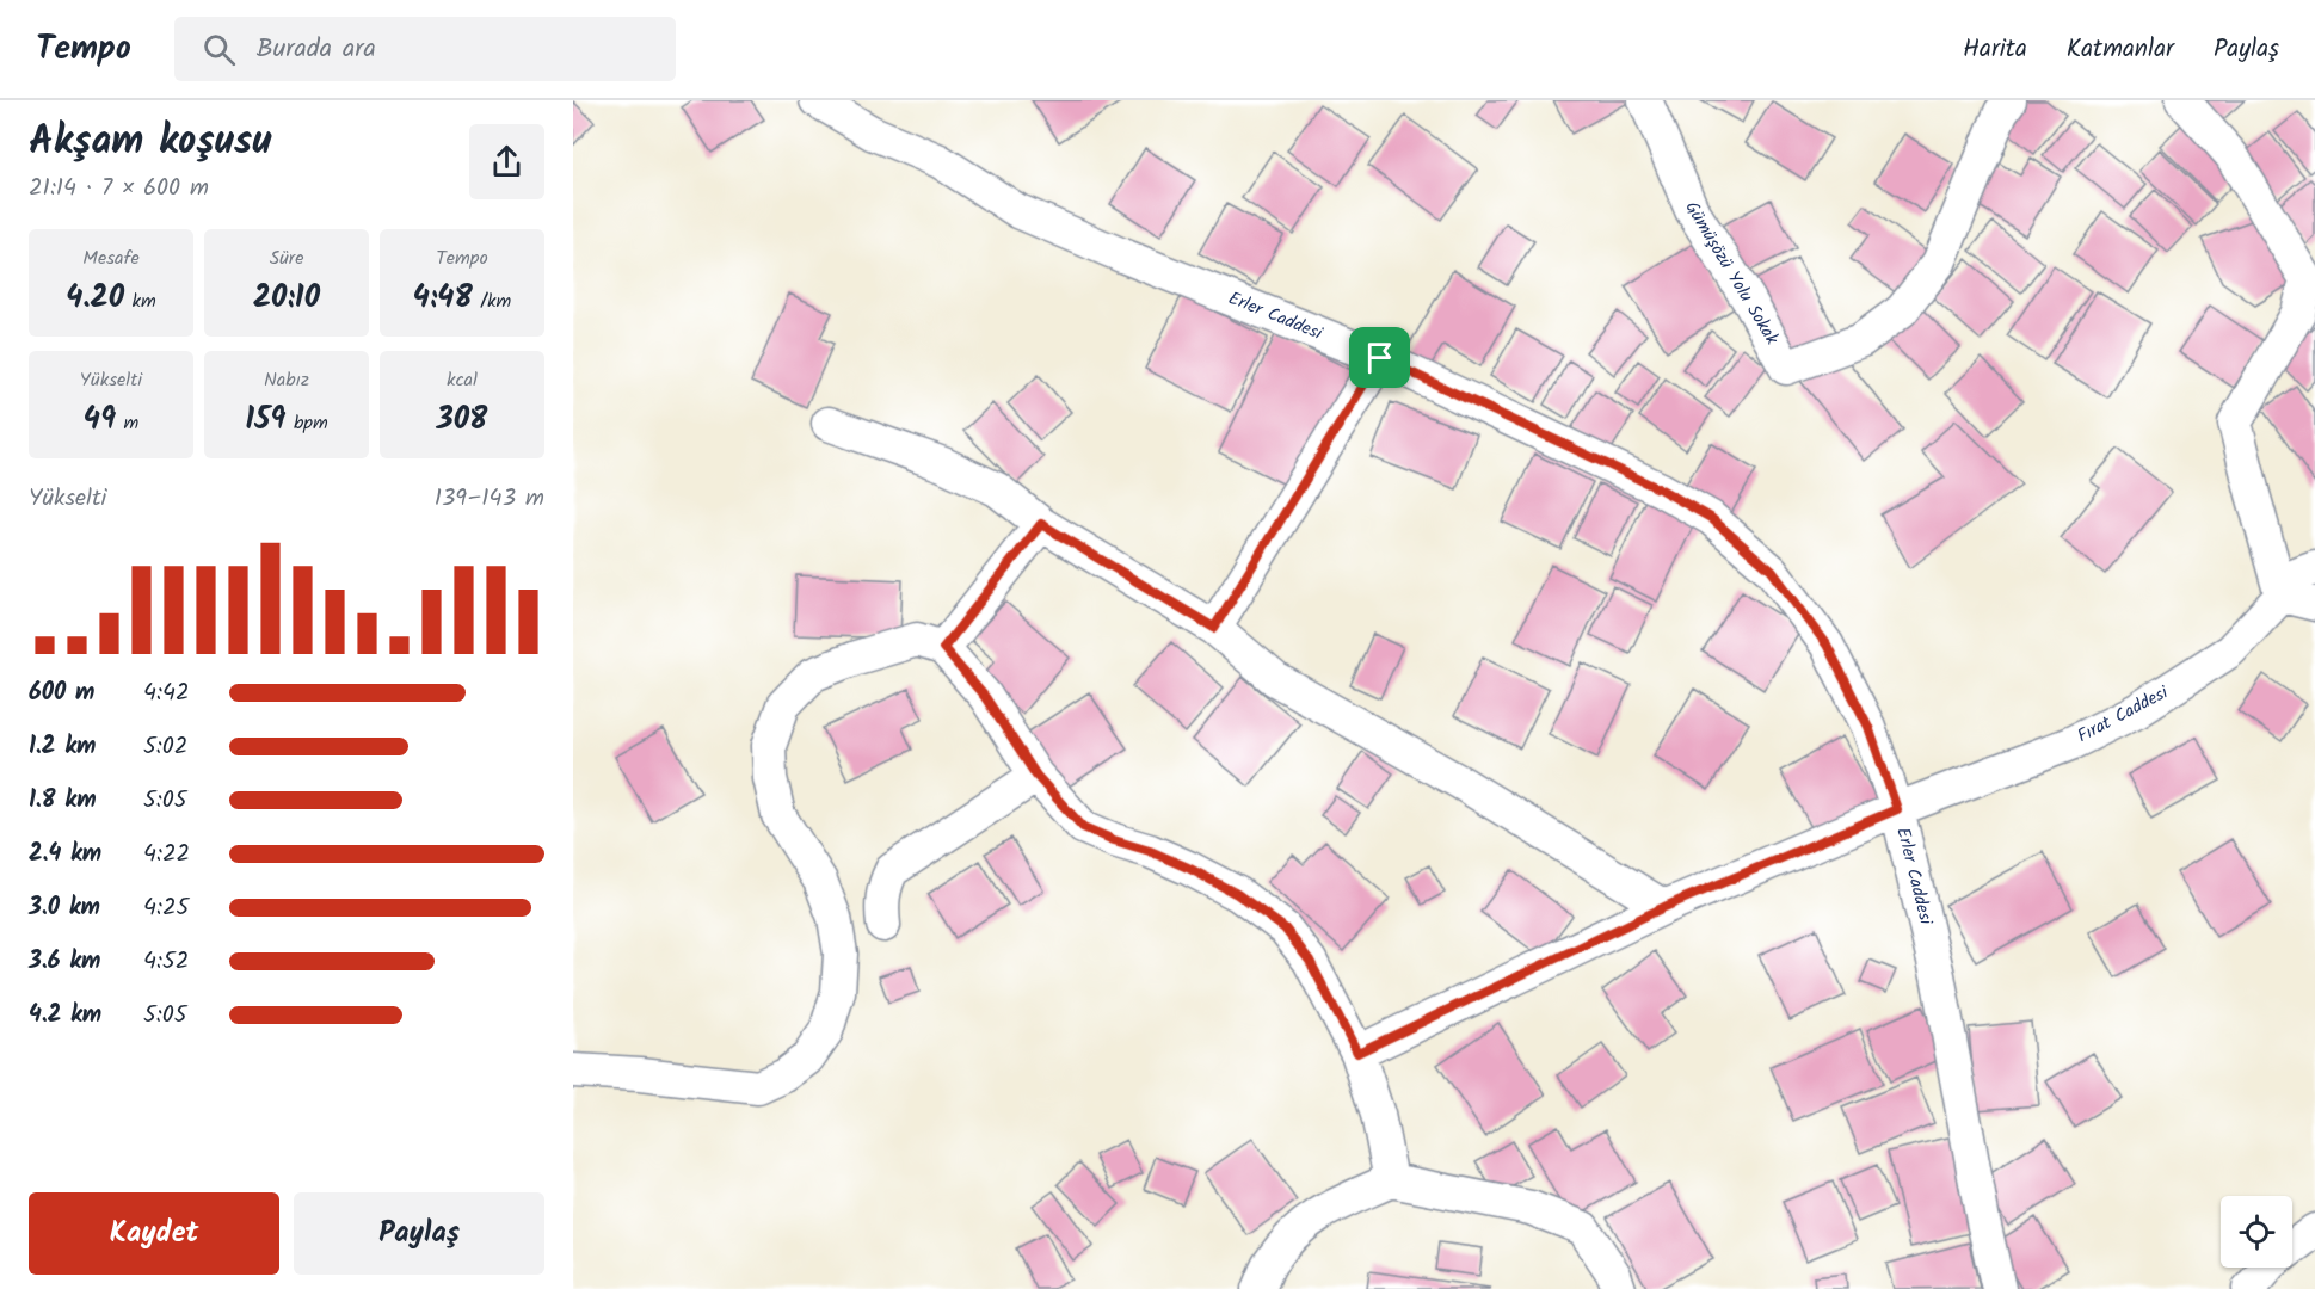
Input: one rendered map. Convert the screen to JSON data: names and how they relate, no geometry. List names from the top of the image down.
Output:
{
  "streets": {
    "street": ["Gümüşözü Yolu Sokak", "Erler Caddesi", "Fırat Caddesi"]
  },
  "crossings": [
    ["Erler Caddesi", "Fırat Caddesi"]
  ],
  "page": {
    "header": "Tempo",
    "search": "Burada ara",
    "nav": ["Harita", "Katmanlar", "Paylaş"],
    "heading": ["Akşam koşusu", "21:14 · 7 × 600 m"],
    "stats": [
      ["Mesafe", "4.20 km"],
      ["Süre", "20:10"],
      ["Tempo", "4:48 /km"],
      ["Yükselti", "49 m"],
      ["Nabız", "159 bpm"],
      ["kcal", "308"]
    ],
    "chart": ["Yükselti", "139–143 m"],
    "list": [
      {
        "name": "600 m",
        "note": "4:42"
      },
      {
        "name": "1.2 km",
        "note": "5:02"
      },
      {
        "name": "1.8 km",
        "note": "5:05"
      },
      {
        "name": "2.4 km",
        "note": "4:22"
      },
      {
        "name": "3.0 km",
        "note": "4:25"
      },
      {
        "name": "3.6 km",
        "note": "4:52"
      },
      {
        "name": "4.2 km",
        "note": "5:05"
      }
    ],
    "buttons": ["Kaydet", "Paylaş"]
  }
}
